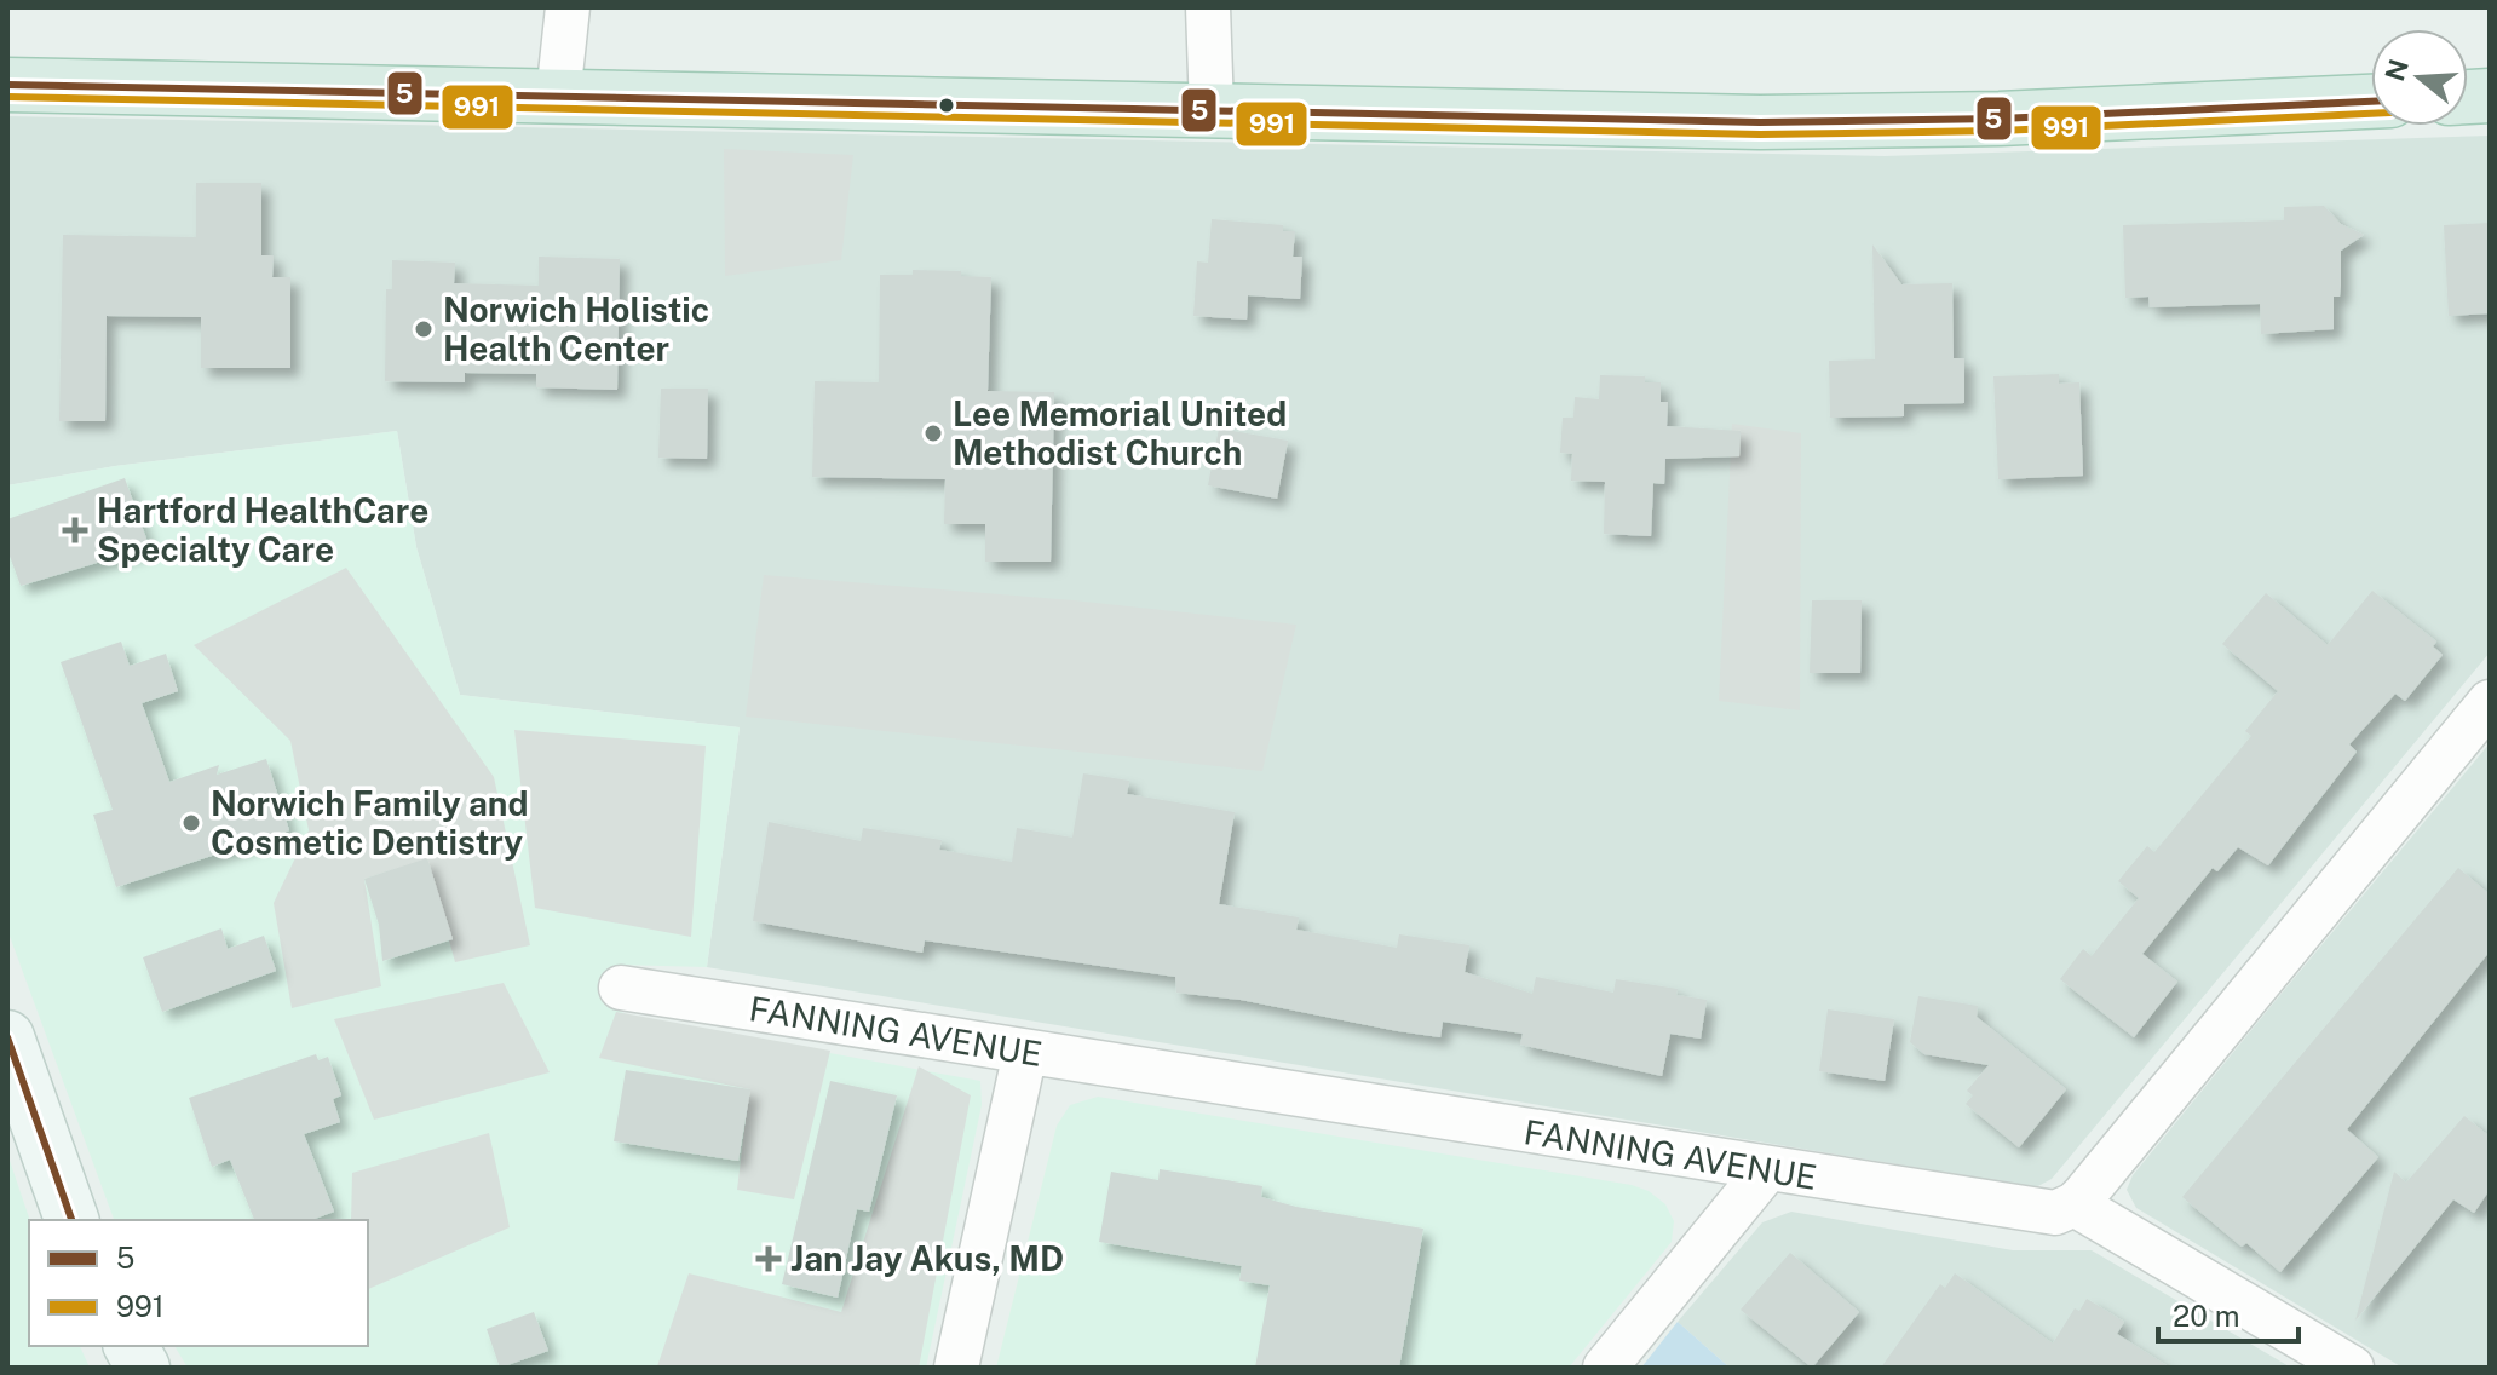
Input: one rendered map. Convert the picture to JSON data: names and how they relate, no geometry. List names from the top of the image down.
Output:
{
  "streets": {
    "street": ["FANNING AVENUE"]
  },
  "places": {
    "other": ["Norwich Holistic Health Center", "Lee Memorial United Methodist Church", "Norwich Family and Cosmetic Dentistry"],
    "health": ["Hartford HealthCare Specialty Care", "Jan Jay Akus, MD"]
  },
  "lines": ["transit line 5", "transit line 991"],
  "legend": ["5", "991"],
  "scale_bar": "20 m",
  "north": "left"
}
